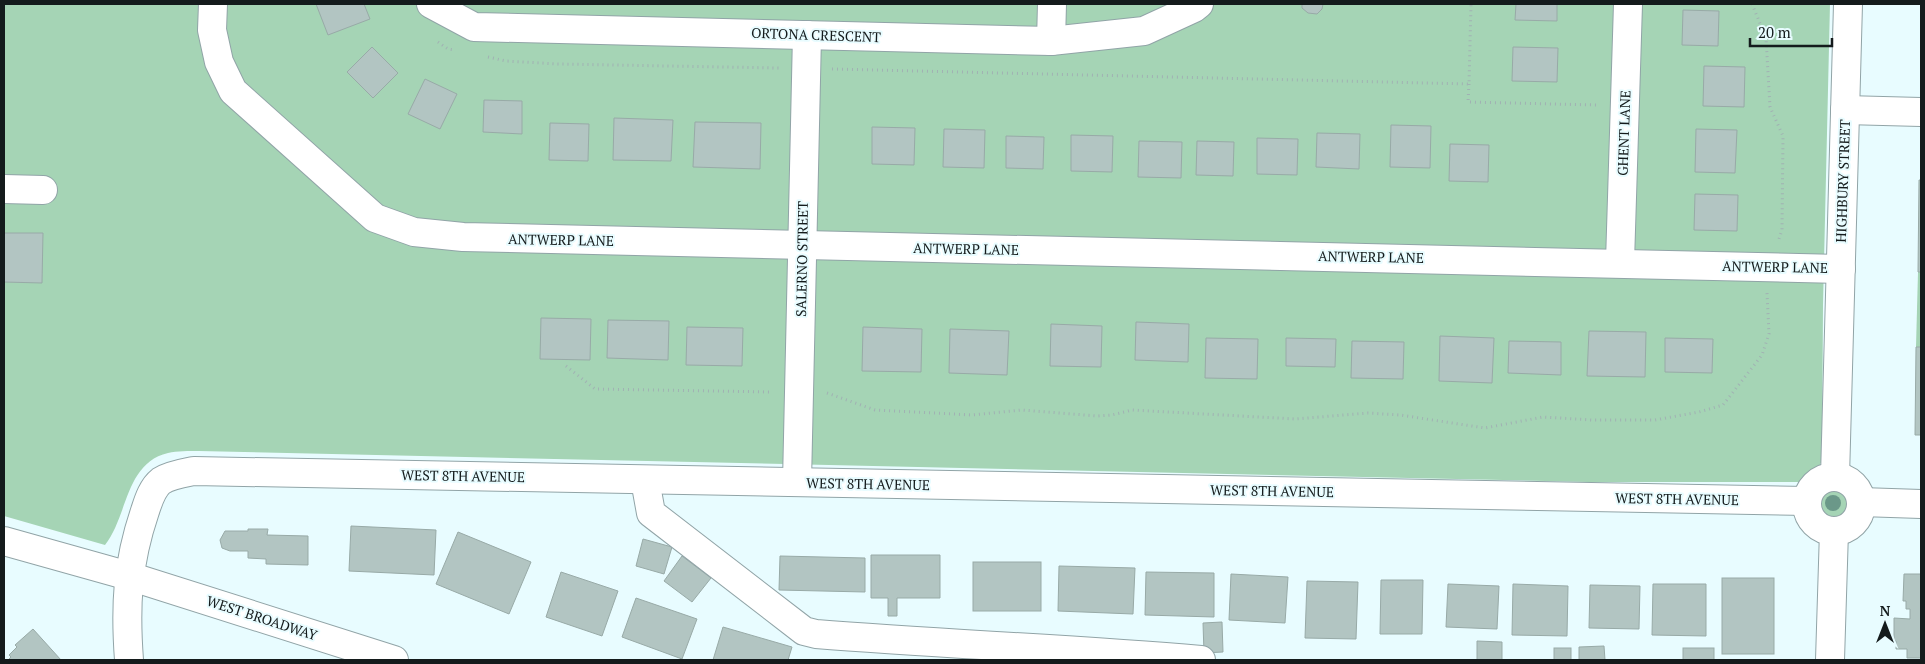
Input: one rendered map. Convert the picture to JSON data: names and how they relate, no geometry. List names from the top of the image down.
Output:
{
  "streets": {
    "street": [
      "ORTONA CRESCENT",
      "GHENT LANE",
      "HIGHBURY STREET",
      "ANTWERP LANE",
      "SALERNO STREET",
      "WEST 8TH AVENUE",
      "WEST BROADWAY"
    ]
  },
  "crossings": [
    ["ORTONA CRESCENT", "SALERNO STREET"],
    ["GHENT LANE", "ANTWERP LANE"],
    ["HIGHBURY STREET", "ANTWERP LANE"],
    ["HIGHBURY STREET", "WEST 8TH AVENUE"],
    ["ANTWERP LANE", "SALERNO STREET"],
    ["SALERNO STREET", "WEST 8TH AVENUE"],
    ["WEST 8TH AVENUE", "WEST BROADWAY"]
  ],
  "scale_bar": "20 m",
  "north": "top"
}
